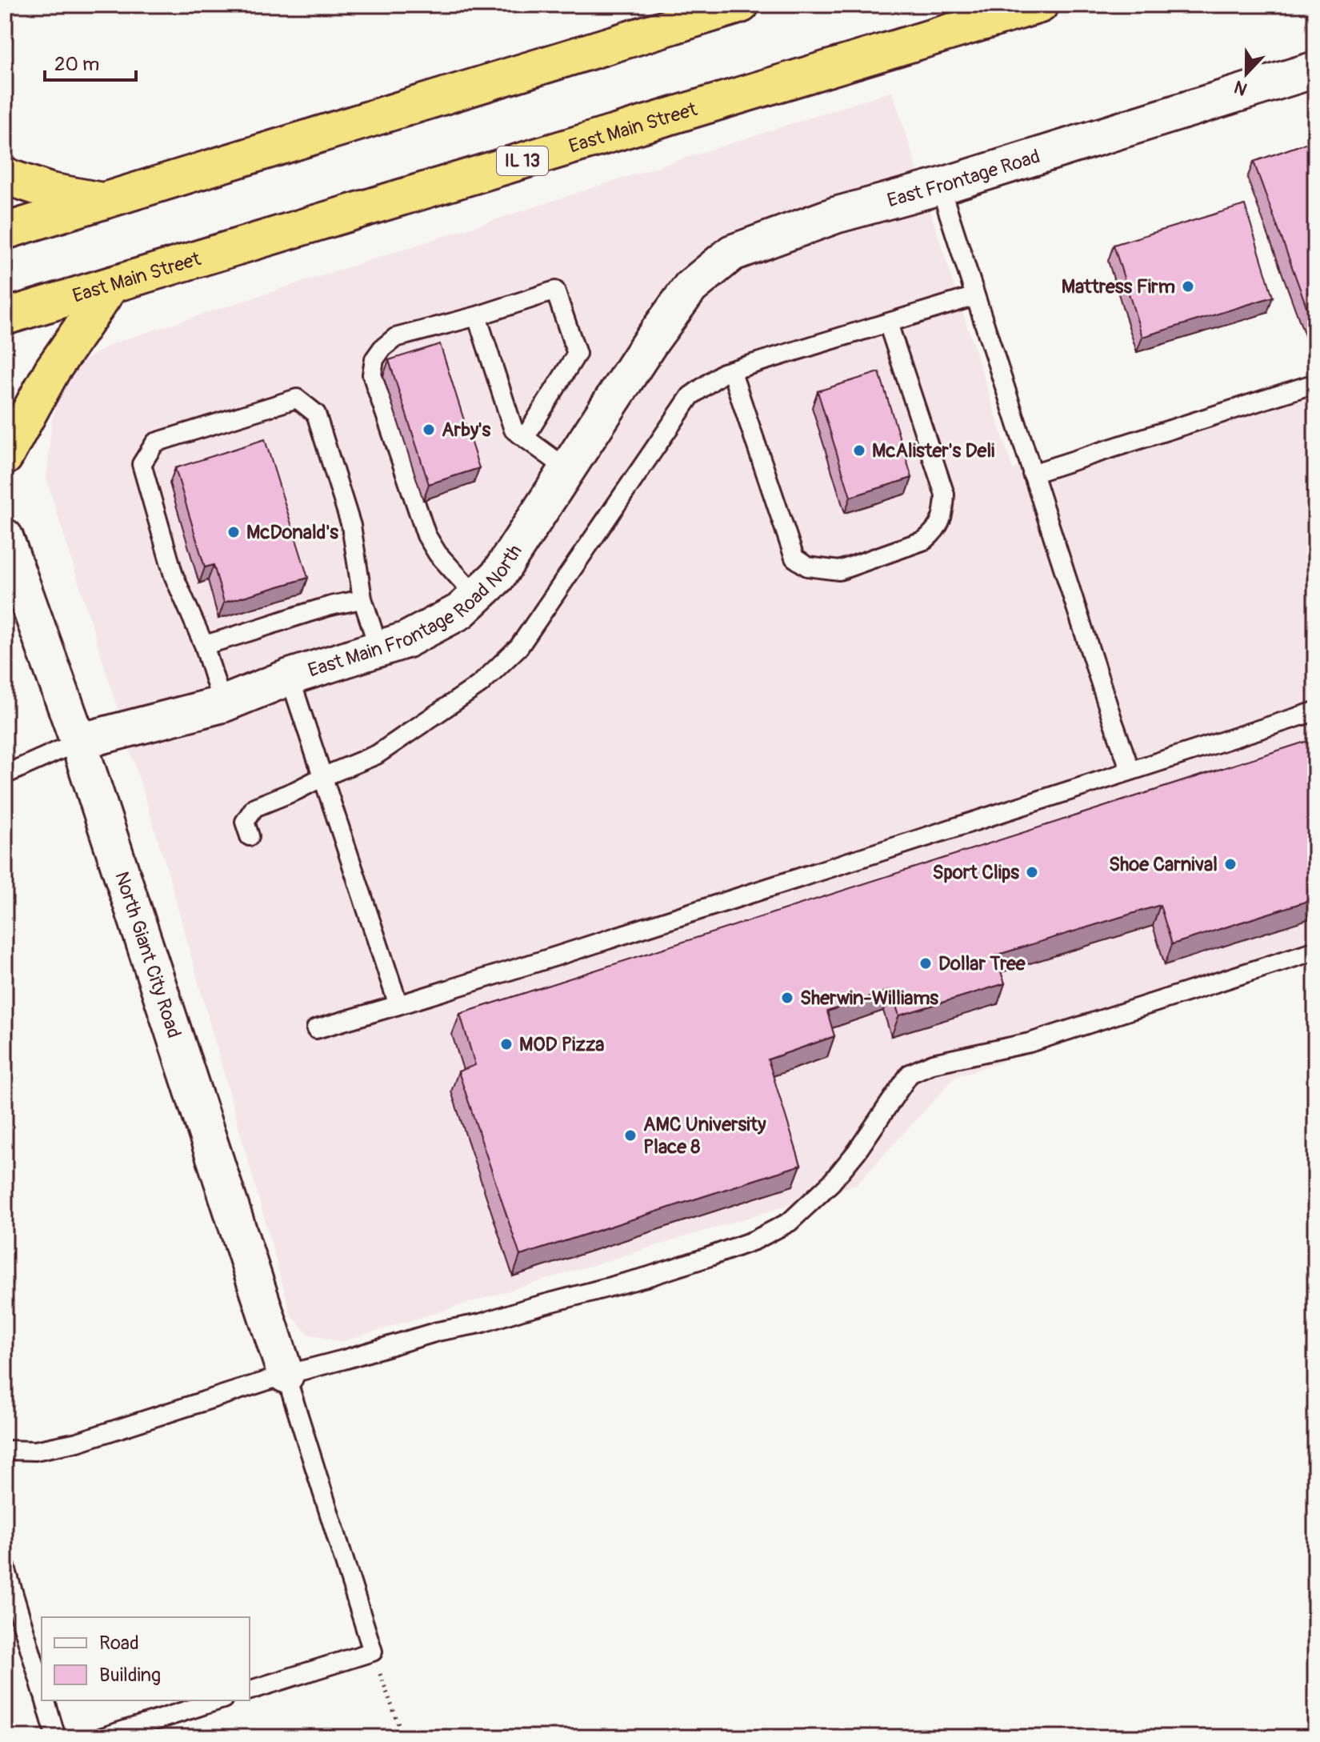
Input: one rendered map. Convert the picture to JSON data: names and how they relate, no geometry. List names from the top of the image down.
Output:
{
  "streets": {
    "highway": ["East Main Street", "IL 13"],
    "street": ["East Frontage Road", "East Main Frontage Road North", "North Giant City Road"]
  },
  "crossings": [
    ["East Frontage Road", "East Main Frontage Road North"],
    ["East Main Frontage Road North", "North Giant City Road"]
  ],
  "places": [
    "Mattress Firm",
    "Arby's",
    "McAlister's Deli",
    "McDonald's",
    "Shoe Carnival",
    "Sport Clips",
    "Dollar Tree",
    "Sherwin-Williams",
    "MOD Pizza",
    "AMC University Place 8"
  ],
  "legend": ["Road", "Building"],
  "scale_bar": "20 m",
  "north": "bottom"
}
